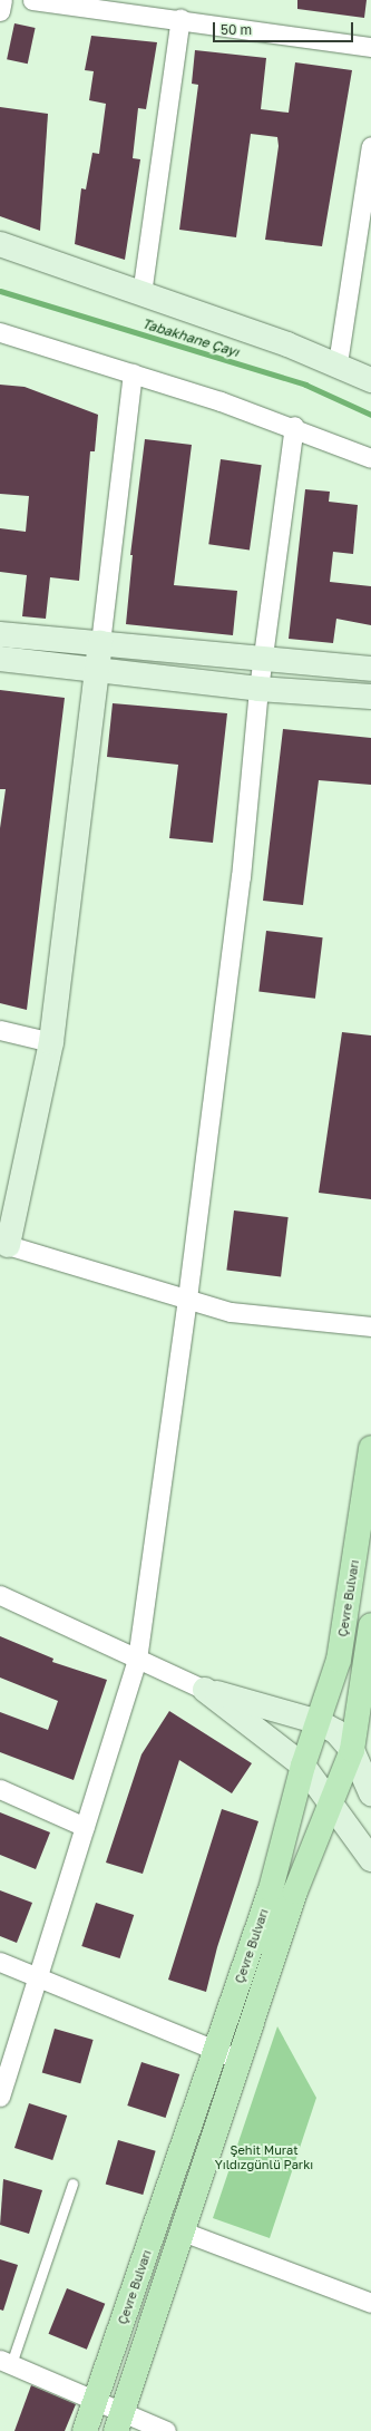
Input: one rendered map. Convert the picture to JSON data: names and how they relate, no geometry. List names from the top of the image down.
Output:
{
  "streets": {
    "main road": ["Çevre Bulvarı"]
  },
  "water": ["Tabakhane Çayı"],
  "parks": ["Şehit Murat Yıldızgünlü Parkı"],
  "scale_bar": "50 m"
}
